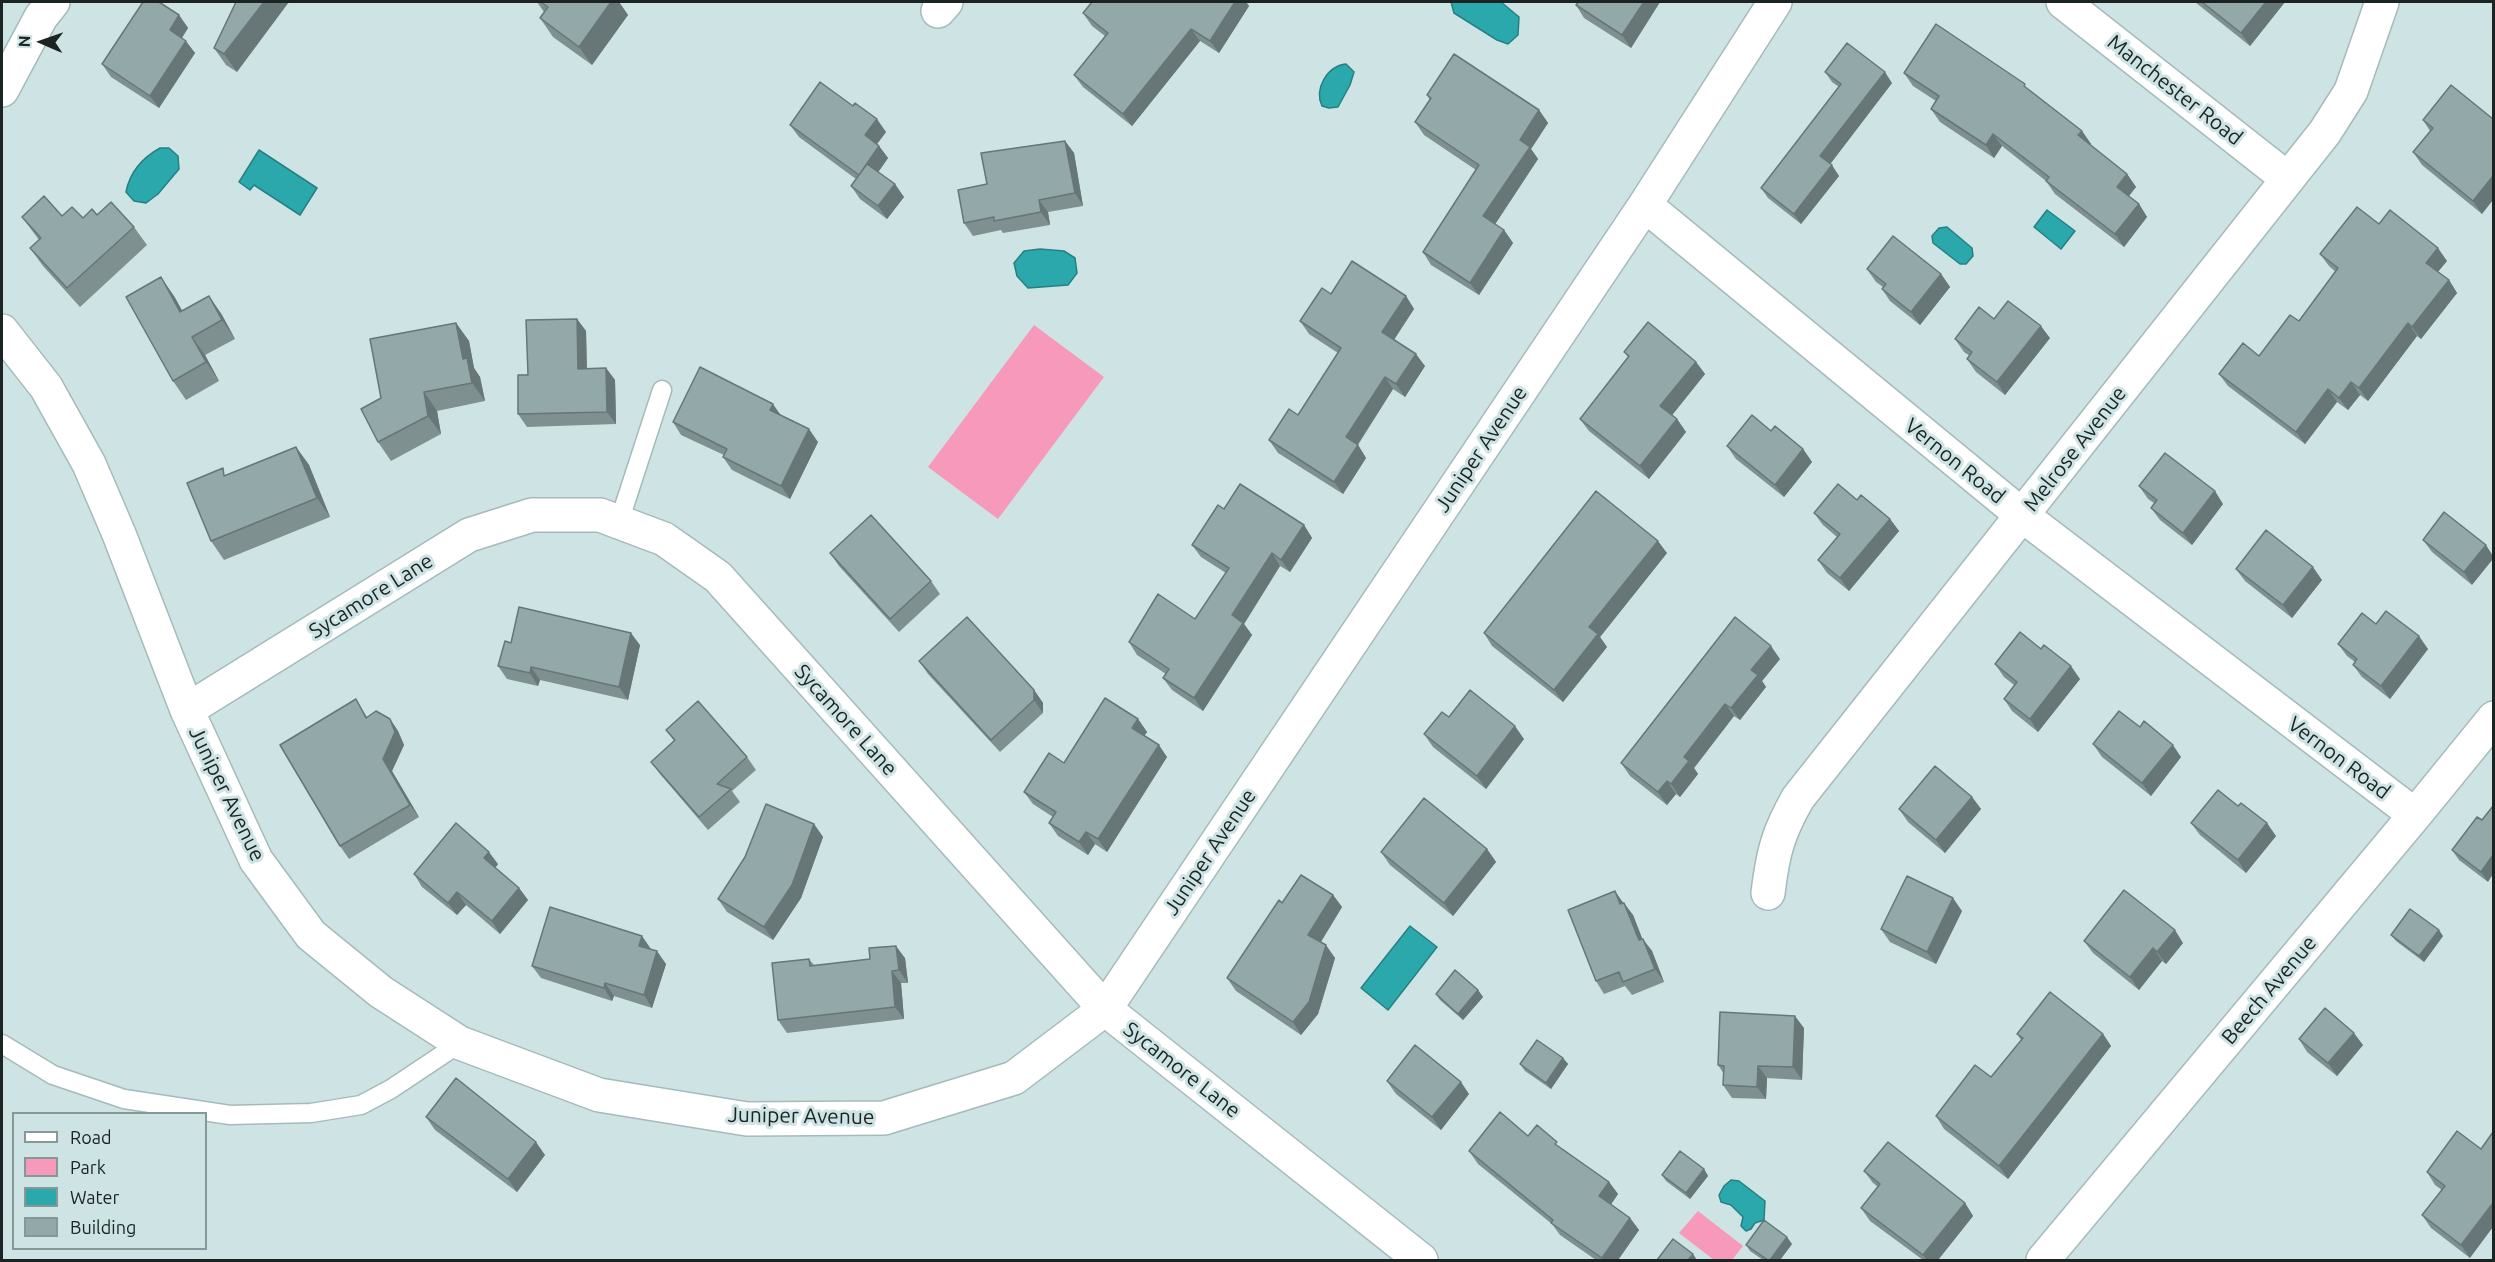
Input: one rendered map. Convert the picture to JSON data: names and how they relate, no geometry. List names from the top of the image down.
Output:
{
  "streets": {
    "street": [
      "Manchester Road",
      "Juniper Avenue",
      "Melrose Avenue",
      "Vernon Road",
      "Sycamore Lane",
      "Beech Avenue"
    ]
  },
  "crossings": [
    ["Manchester Road", "Melrose Avenue"],
    ["Juniper Avenue", "Vernon Road"],
    ["Juniper Avenue", "Sycamore Lane"],
    ["Melrose Avenue", "Vernon Road"],
    ["Vernon Road", "Beech Avenue"]
  ],
  "legend": [
    "Road",
    "Park",
    "Water",
    "Building"
  ],
  "north": "left"
}
